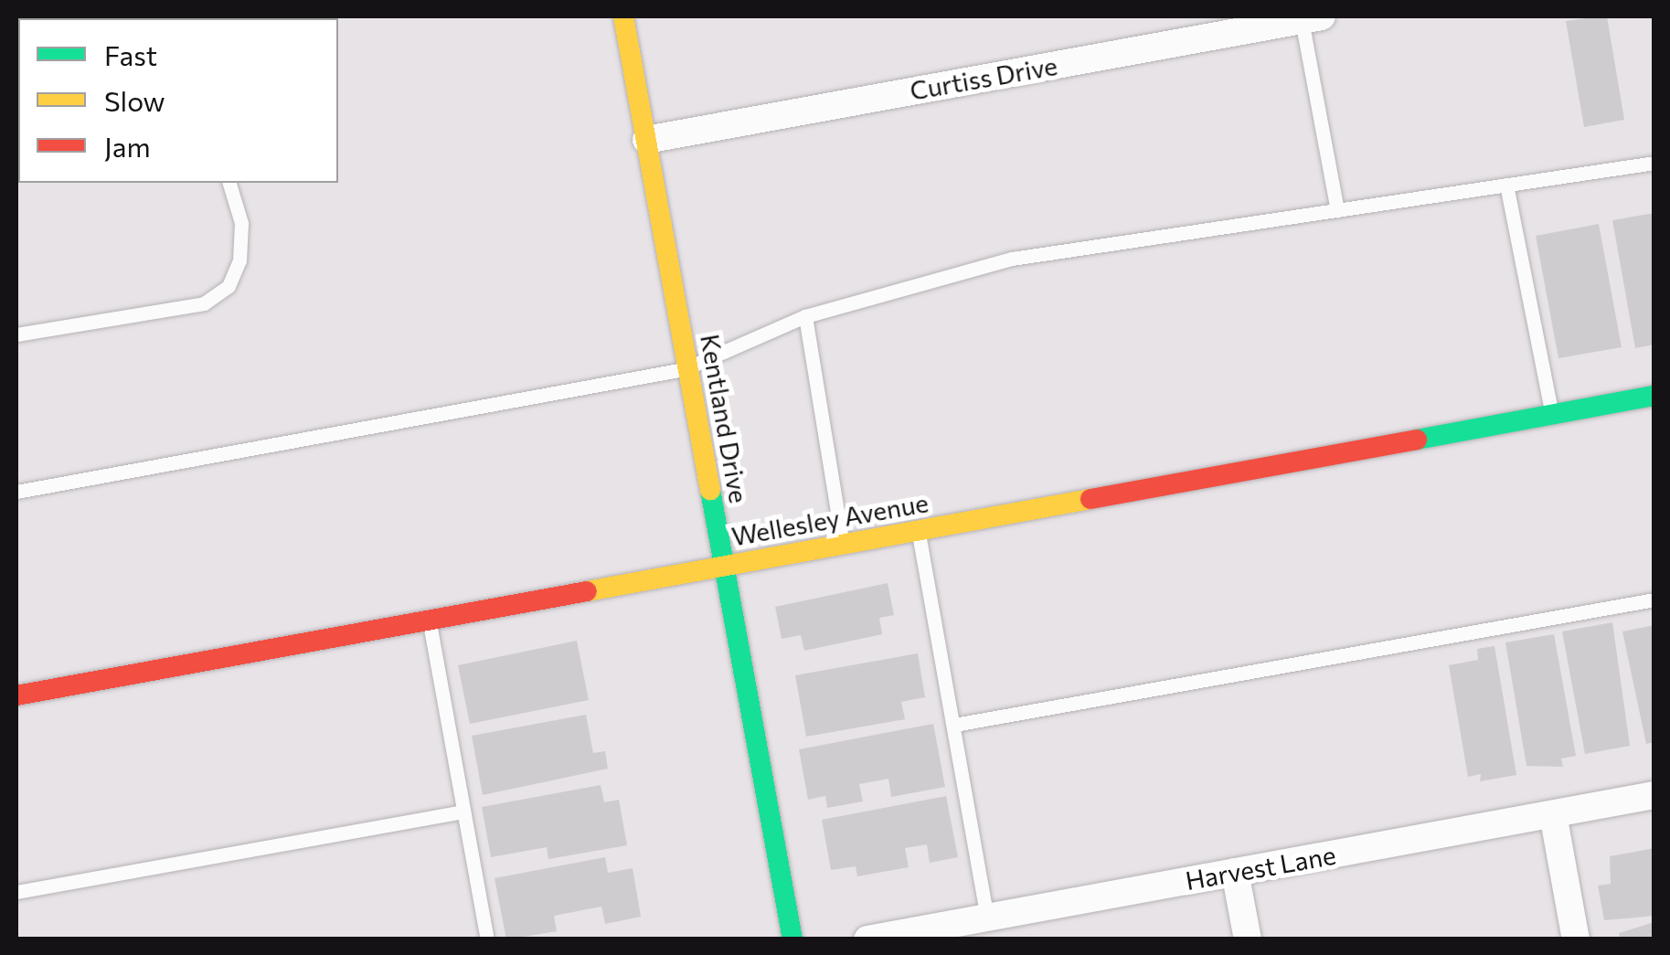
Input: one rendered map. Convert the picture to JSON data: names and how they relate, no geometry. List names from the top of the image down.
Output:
{
  "streets": {
    "street": [
      "Curtiss Drive",
      "Kentland Drive",
      "Wellesley Avenue",
      "Harvest Lane"
    ]
  },
  "crossings": [
    ["Curtiss Drive", "Kentland Drive"],
    ["Kentland Drive", "Wellesley Avenue"]
  ],
  "legend": ["Fast", "Slow", "Jam"]
}
